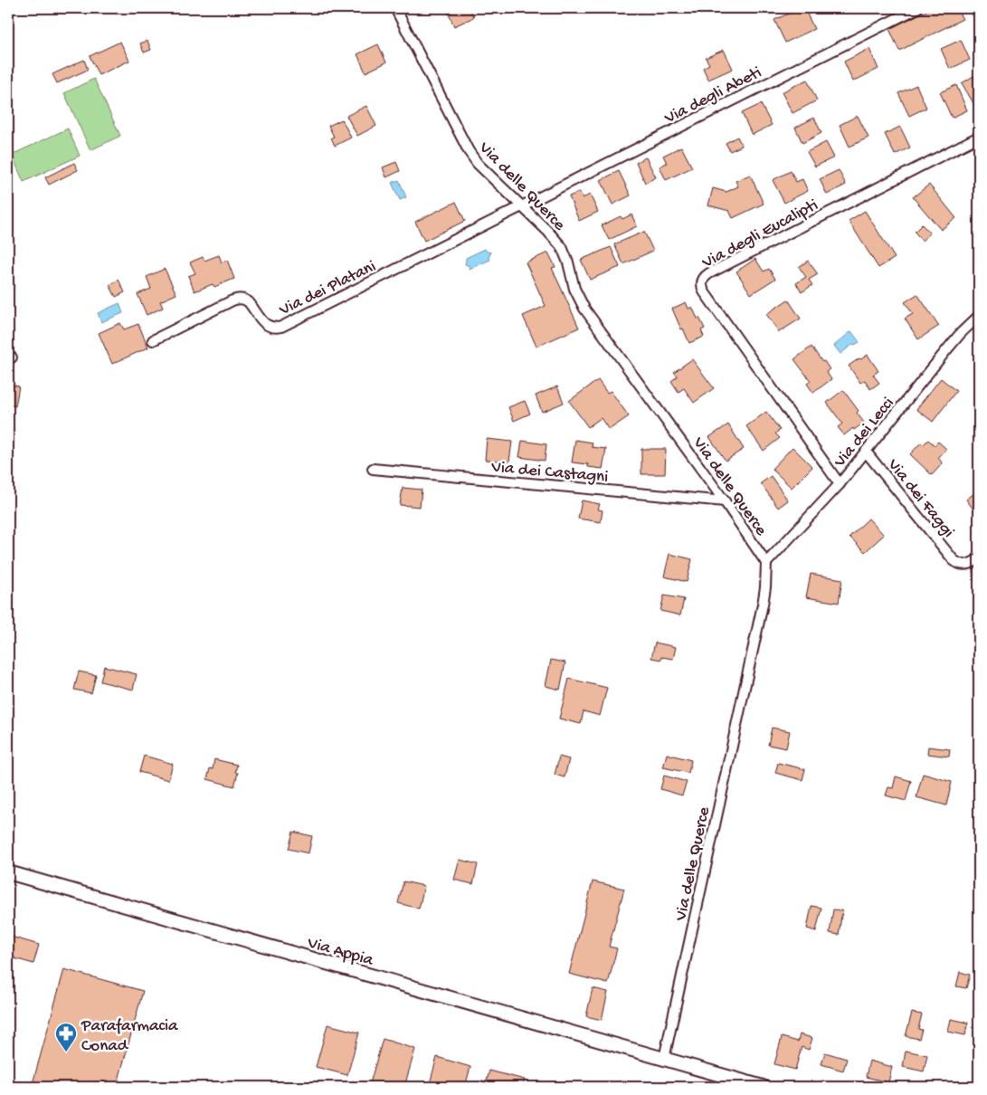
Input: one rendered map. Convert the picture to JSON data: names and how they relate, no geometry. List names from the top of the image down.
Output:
{
  "streets": {
    "street": [
      "Via degli Abeti",
      "Via delle Querce",
      "Via degli Eucalipti",
      "Via dei Platani",
      "Via dei Lecci",
      "Via dei Castagni",
      "Via dei Faggi",
      "Via Appia"
    ]
  },
  "crossings": [
    ["Via degli Abeti", "Via delle Querce"],
    ["Via degli Abeti", "Via dei Platani"],
    ["Via delle Querce", "Via dei Platani"],
    ["Via delle Querce", "Via dei Lecci"],
    ["Via delle Querce", "Via dei Castagni"],
    ["Via delle Querce", "Via Appia"],
    ["Via degli Eucalipti", "Via dei Lecci"],
    ["Via dei Lecci", "Via dei Faggi"]
  ],
  "places": {
    "pharmacy": ["Parafarmacia Conad"]
  }
}
